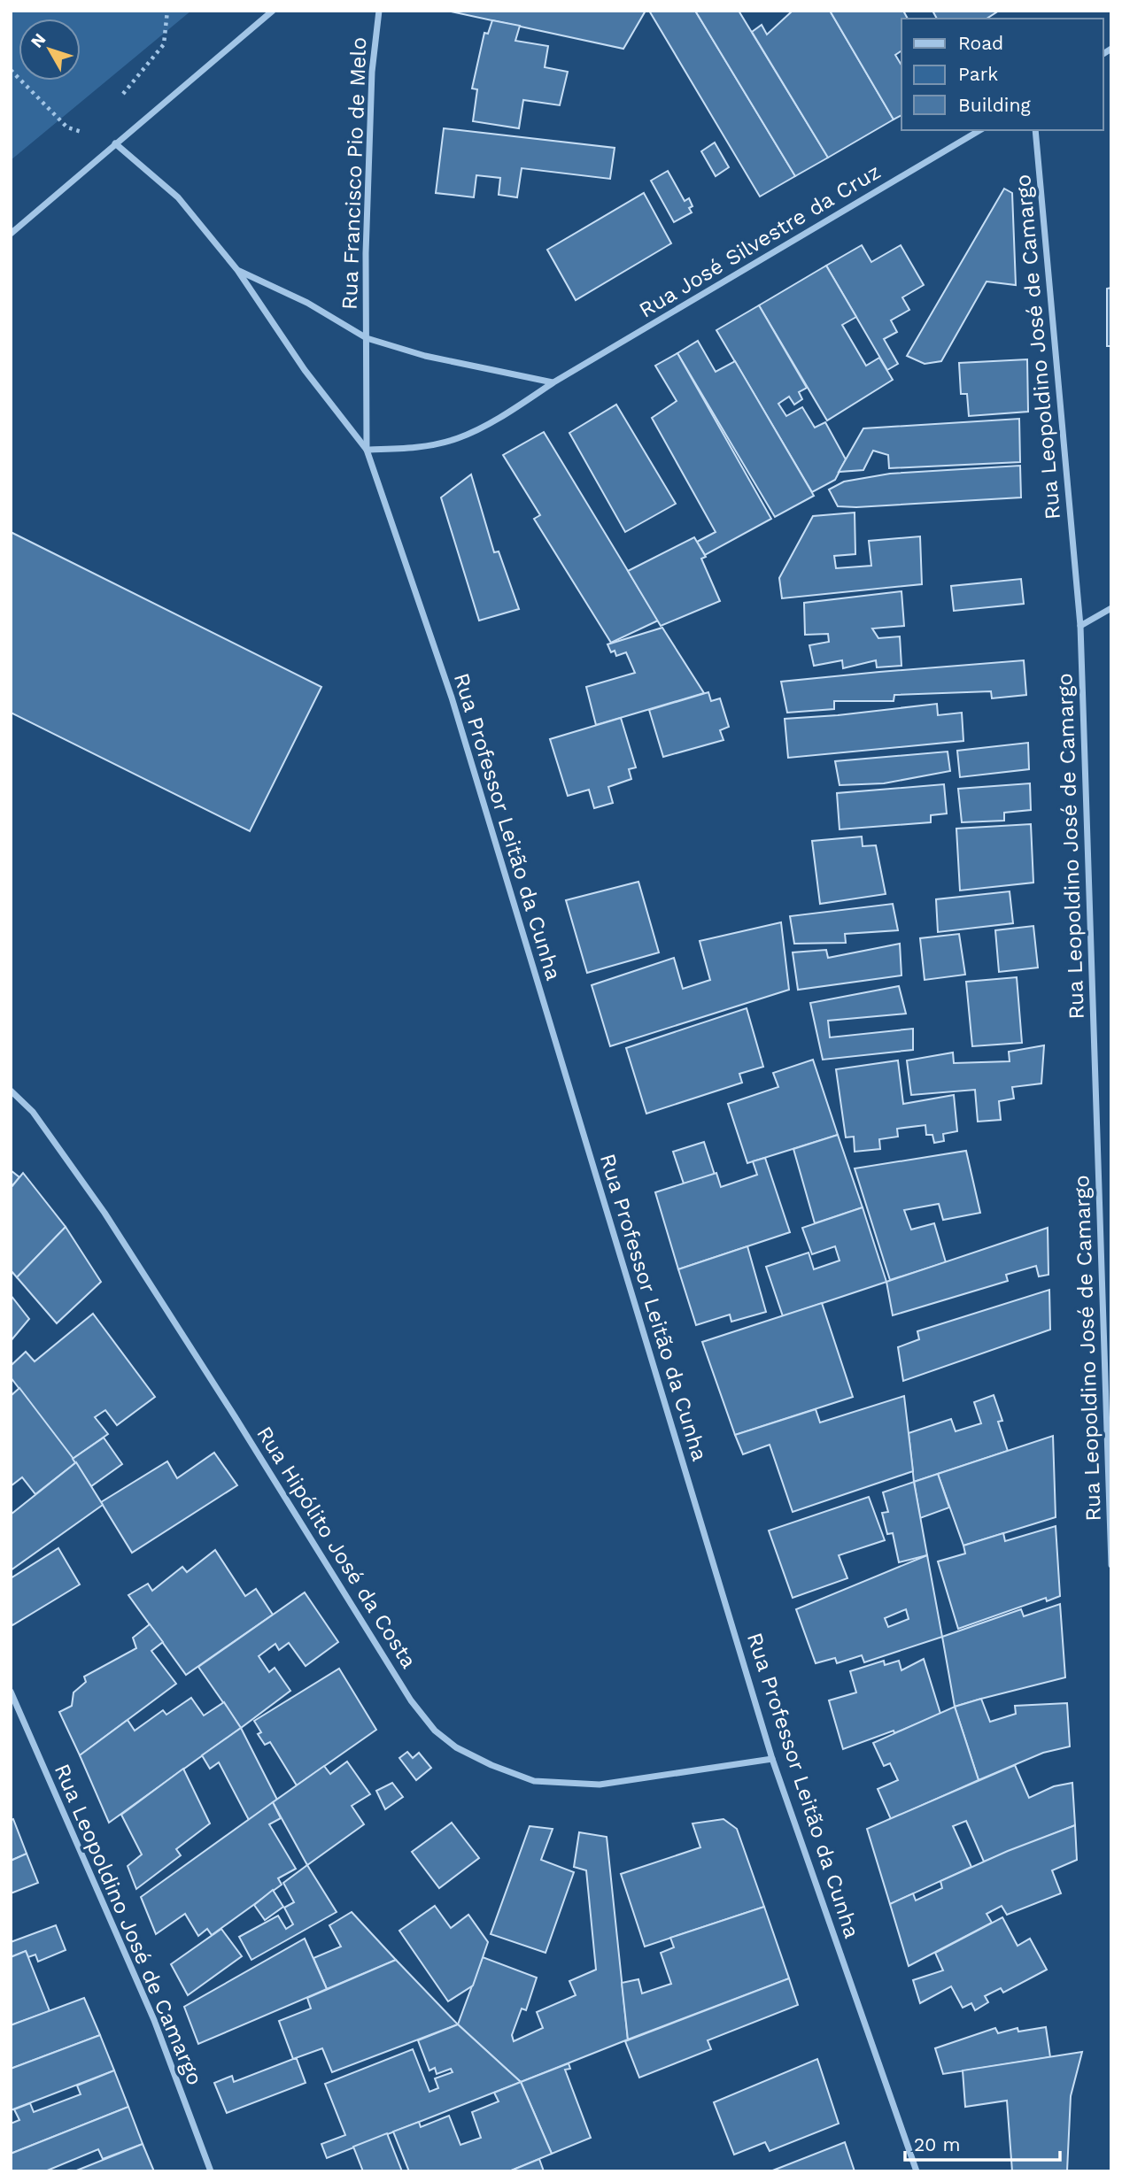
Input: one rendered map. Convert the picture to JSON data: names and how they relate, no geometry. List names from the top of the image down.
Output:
{
  "streets": {
    "street": [
      "Rua Francisco Pio de Melo",
      "Rua José Silvestre da Cruz",
      "Rua Leopoldino José de Camargo",
      "Rua Professor Leitão da Cunha",
      "Rua Hipólito José da Costa"
    ]
  },
  "crossings": [
    ["Rua Francisco Pio de Melo", "Rua Professor Leitão da Cunha"],
    ["Rua José Silvestre da Cruz", "Rua Professor Leitão da Cunha"],
    ["Rua Professor Leitão da Cunha", "Rua Hipólito José da Costa"]
  ],
  "legend": ["Road", "Park", "Building"],
  "scale_bar": "20 m",
  "north": "top left"
}
